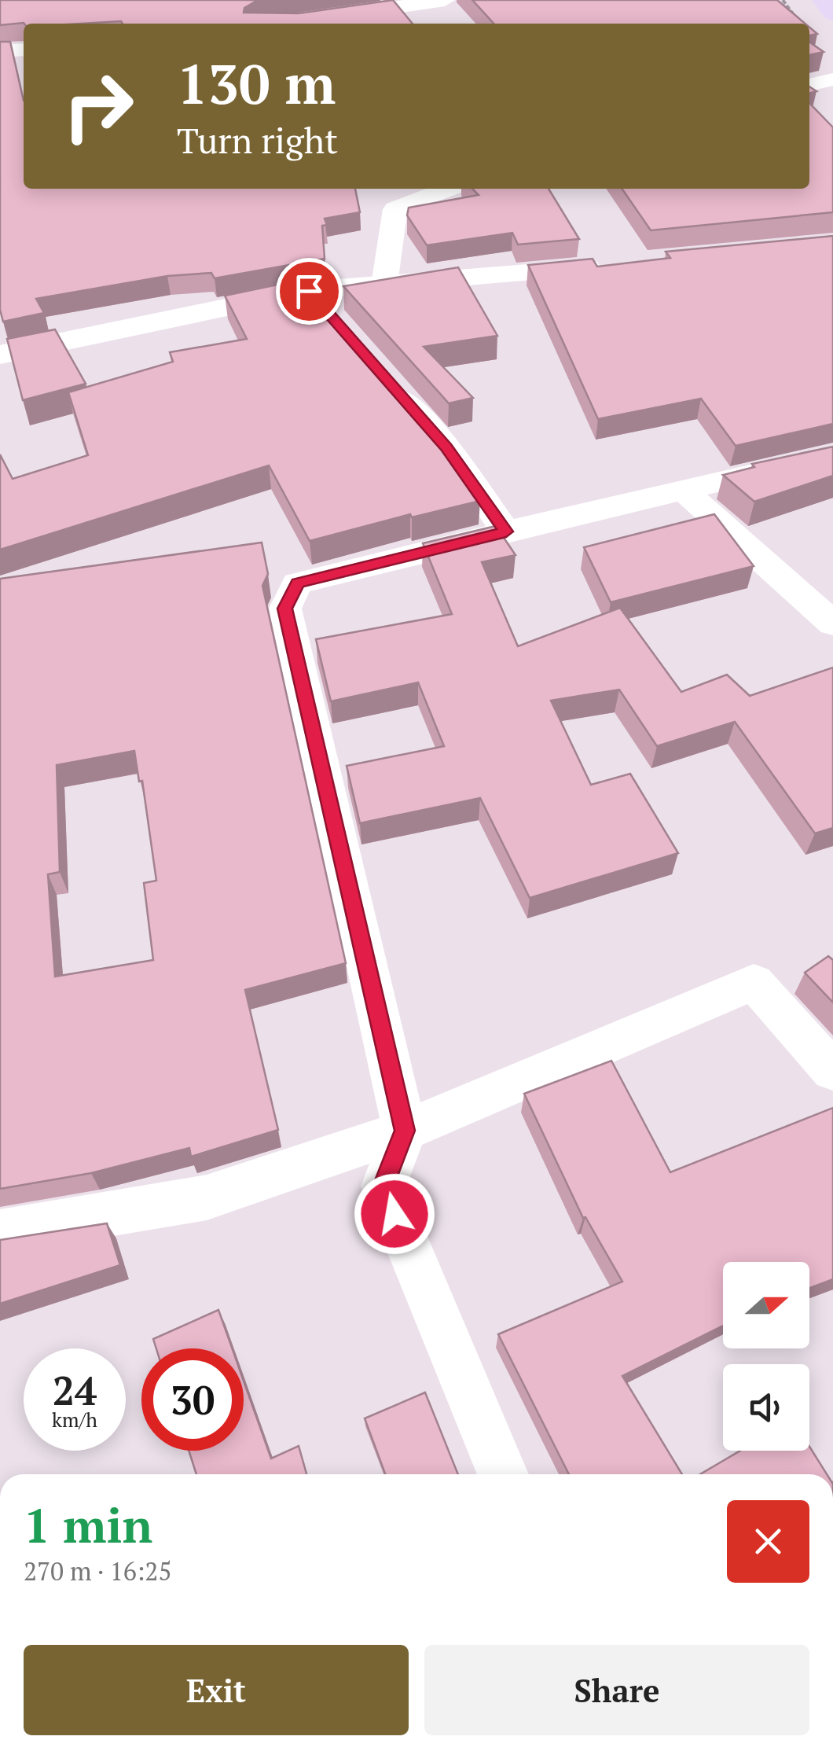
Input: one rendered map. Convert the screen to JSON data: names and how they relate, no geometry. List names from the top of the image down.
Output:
{
  "north": "right",
  "page": {
    "turn": ["130 m", "Turn right"],
    "speed": "24 km/h",
    "limit": "30",
    "heading": ["1 min", "270 m · 16:25"],
    "buttons": ["Exit", "Share"]
  }
}
